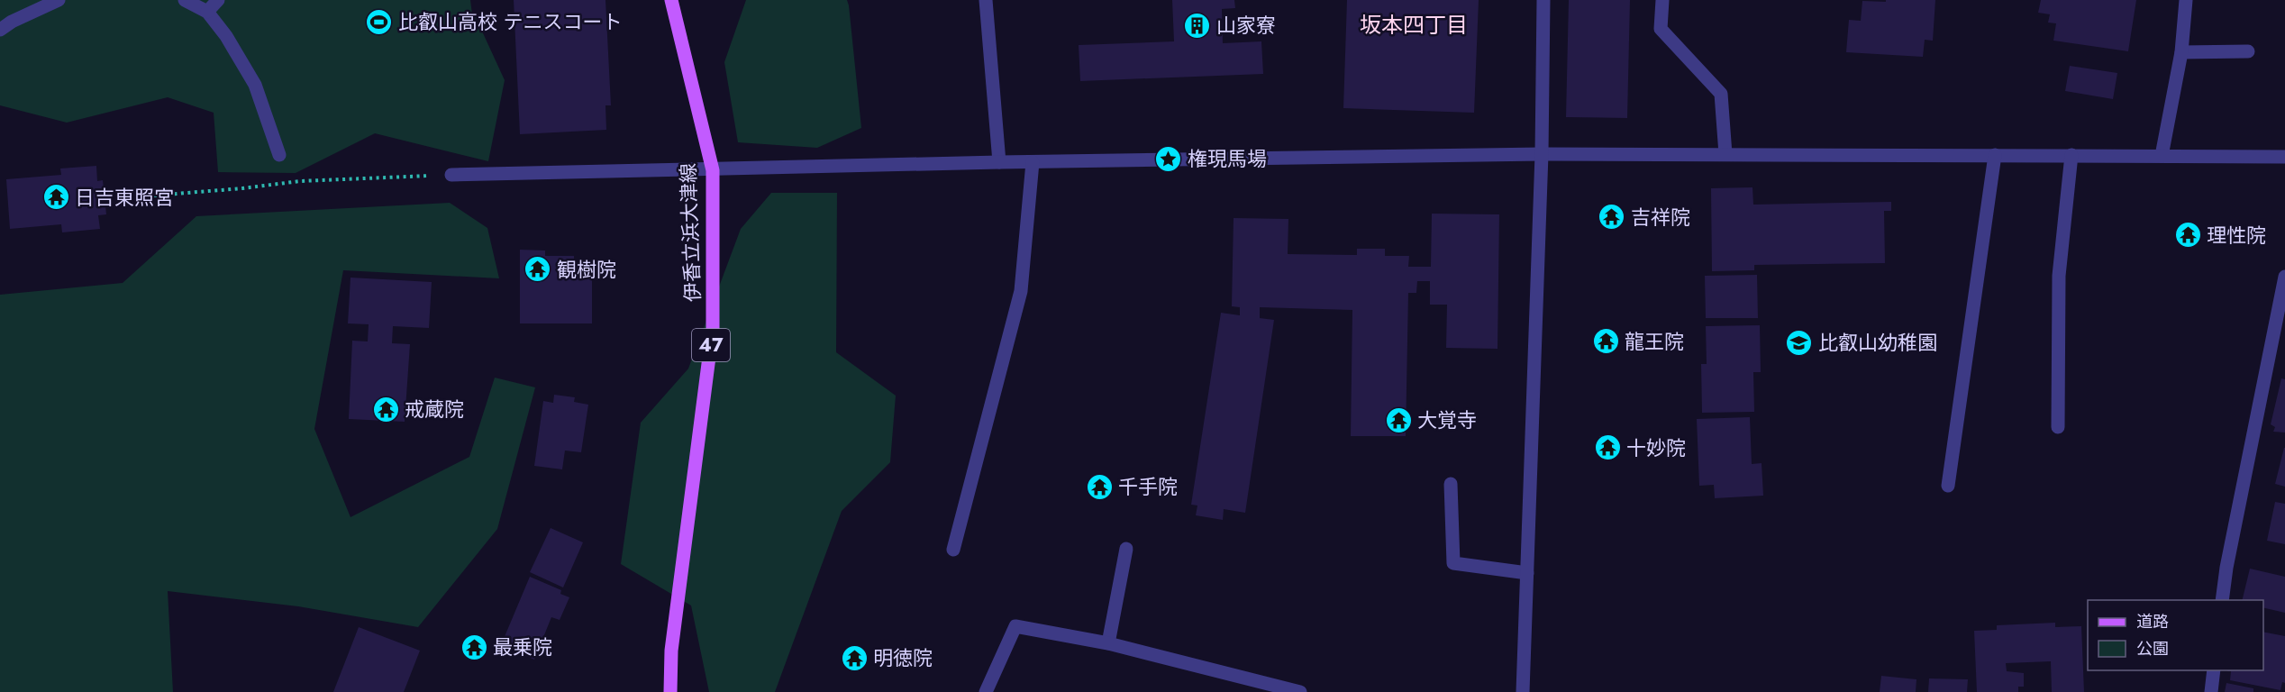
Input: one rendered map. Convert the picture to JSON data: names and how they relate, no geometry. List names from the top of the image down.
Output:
{
  "streets": {
    "main road": ["伊香立浜大津線", "47"]
  },
  "districts": ["坂本四丁目"],
  "places": {
    "sports": ["比叡山高校 テニスコート"],
    "building": ["山家寮"],
    "place": ["権現馬場"],
    "temple": [
      "日吉東照宮",
      "吉祥院",
      "理性院",
      "観樹院",
      "龍王院",
      "戒蔵院",
      "大覚寺",
      "十妙院",
      "千手院",
      "最乗院",
      "明徳院"
    ],
    "school or university": ["比叡山幼稚園"]
  },
  "legend": ["道路", "公園"]
}
